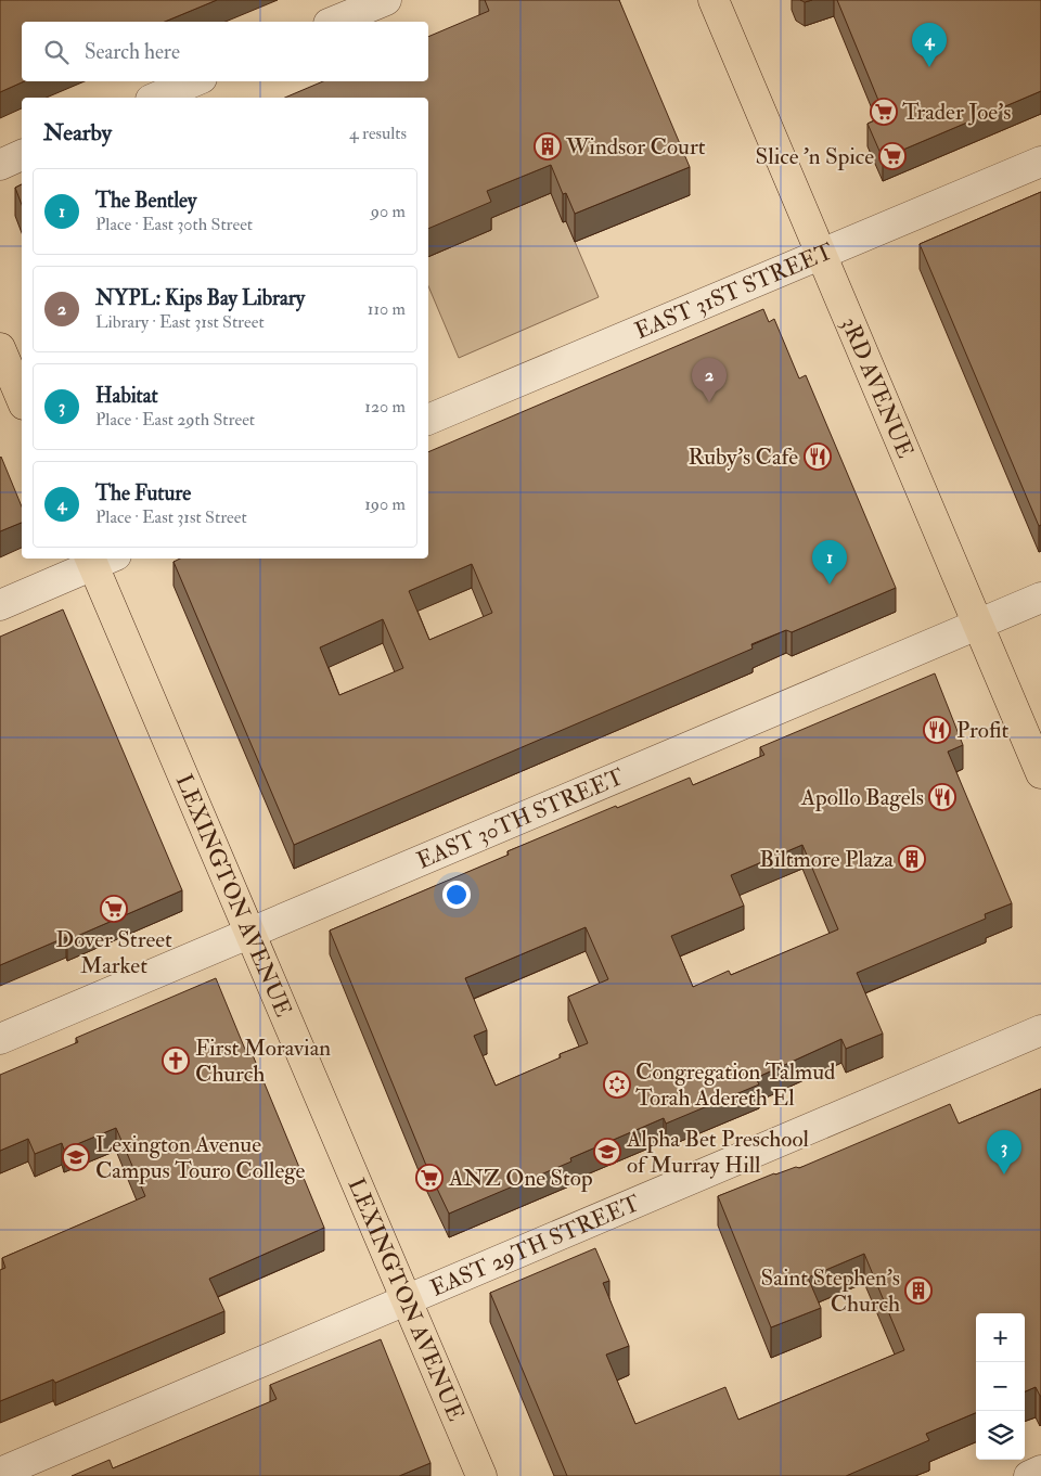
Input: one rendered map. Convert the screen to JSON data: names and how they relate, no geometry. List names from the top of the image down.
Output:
{
  "streets": {
    "main road": ["3RD AVENUE", "LEXINGTON AVENUE"],
    "street": ["EAST 31ST STREET", "EAST 30TH STREET", "EAST 29TH STREET"]
  },
  "crossings": [
    ["EAST 31ST STREET", "3RD AVENUE"],
    ["3RD AVENUE", "EAST 30TH STREET"],
    ["EAST 30TH STREET", "LEXINGTON AVENUE"],
    ["LEXINGTON AVENUE", "EAST 29TH STREET"]
  ],
  "places": {
    "supermarket": [
      "Trader Joe's",
      "Slice 'n Spice",
      "Dover Street Market",
      "ANZ One Stop"
    ],
    "building": ["Windsor Court", "Biltmore Plaza", "Saint Stephen's Church"],
    "restaurant": ["Ruby's Cafe", "Profit", "Apollo Bagels"],
    "church": ["First Moravian Church"],
    "synagogue": ["Congregation Talmud Torah Adereth El"],
    "school or university": ["Alpha Bet Preschool of Murray Hill", "Lexington Avenue Campus Touro College"]
  },
  "page": {
    "search": "Search here",
    "pins": [
      "4",
      "2",
      "1",
      "3"
    ],
    "heading": ["Nearby", "4 results"],
    "list": [
      {
        "mark": "1",
        "name": "The Bentley",
        "note": "Place · East 30th Street",
        "value": "90 m"
      },
      {
        "mark": "2",
        "name": "NYPL: Kips Bay Library",
        "note": "Library · East 31st Street",
        "value": "110 m"
      },
      {
        "mark": "3",
        "name": "Habitat",
        "note": "Place · East 29th Street",
        "value": "120 m"
      },
      {
        "mark": "4",
        "name": "The Future",
        "note": "Place · East 31st Street",
        "value": "190 m"
      }
    ],
    "map_buttons": ["+", "−"]
  }
}
